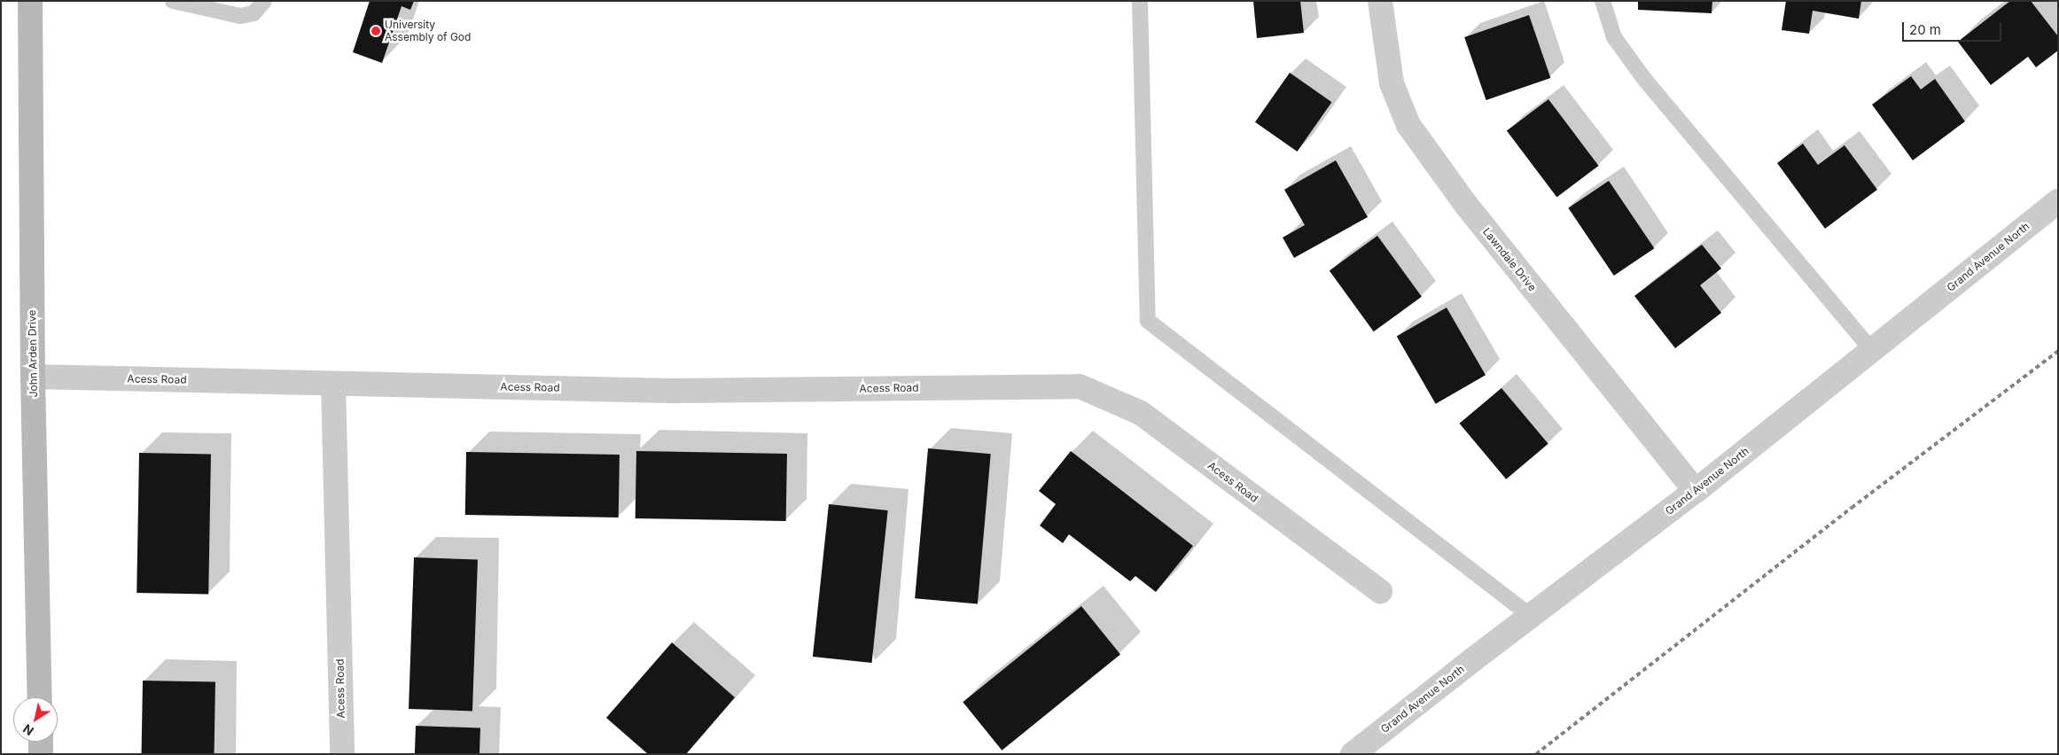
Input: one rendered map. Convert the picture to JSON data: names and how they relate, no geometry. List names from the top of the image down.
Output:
{
  "streets": {
    "street": [
      "Grand Avenue North",
      "Lawndale Drive",
      "John Arden Drive",
      "Acess Road"
    ]
  },
  "crossings": [
    ["Grand Avenue North", "Lawndale Drive"],
    ["John Arden Drive", "Acess Road"]
  ],
  "places": ["University Assembly of God"],
  "scale_bar": "20 m",
  "north": "bottom left"
}
